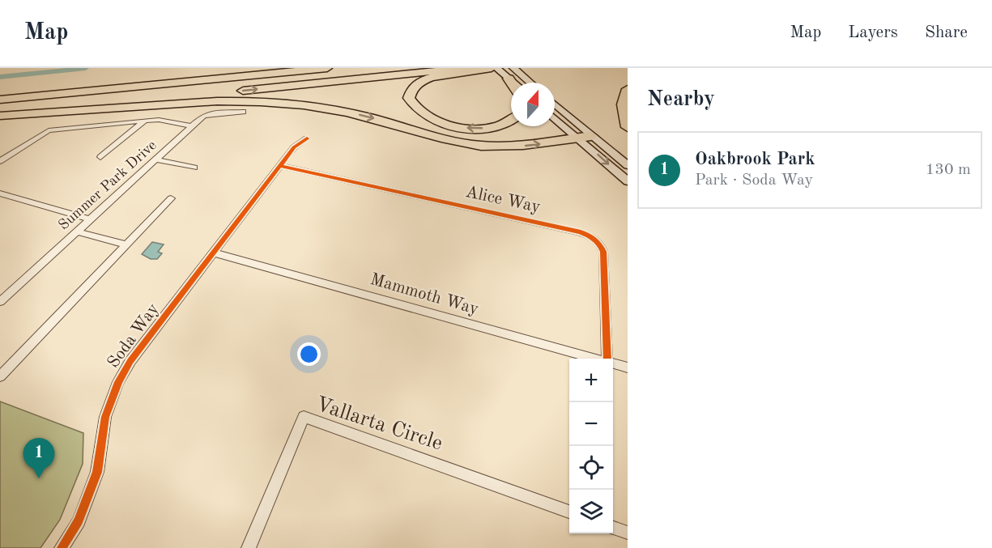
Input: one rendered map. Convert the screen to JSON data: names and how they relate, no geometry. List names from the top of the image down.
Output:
{
  "streets": {
    "street": [
      "Summer Park Drive",
      "Alice Way",
      "Mammoth Way",
      "Soda Way",
      "Vallarta Circle"
    ]
  },
  "crossings": [
    ["Alice Way", "Soda Way"],
    ["Mammoth Way", "Soda Way"]
  ],
  "north": "top",
  "page": {
    "header": "Map",
    "nav": ["Map", "Layers", "Share"],
    "heading": "Nearby",
    "list": [
      {
        "mark": "1",
        "name": "Oakbrook Park",
        "note": "Park · Soda Way",
        "value": "130 m"
      }
    ],
    "map_buttons": ["+", "−"],
    "pins": "1"
  }
}
